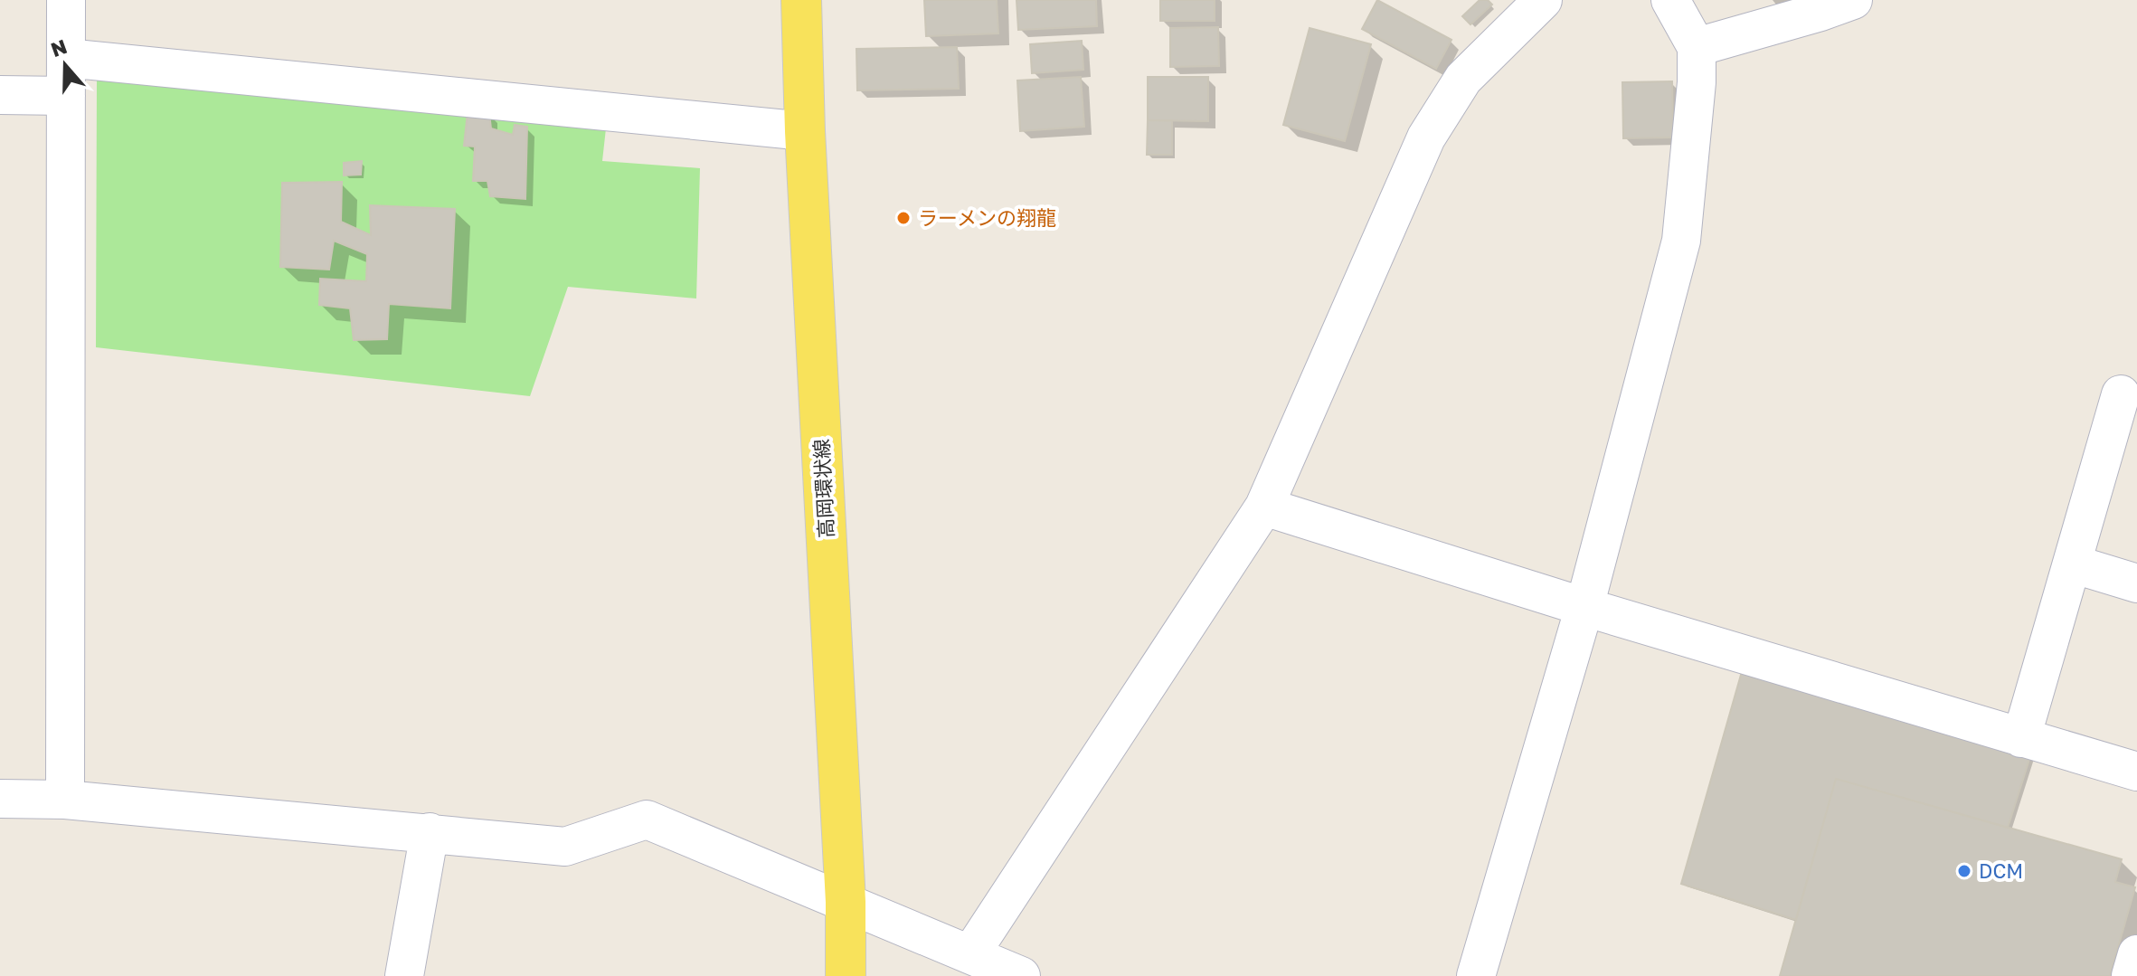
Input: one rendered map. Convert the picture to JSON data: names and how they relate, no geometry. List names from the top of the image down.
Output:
{
  "streets": {
    "main road": ["高岡環状線"]
  },
  "places": ["ラーメンの翔龍", "DCM"],
  "north": "top"
}
